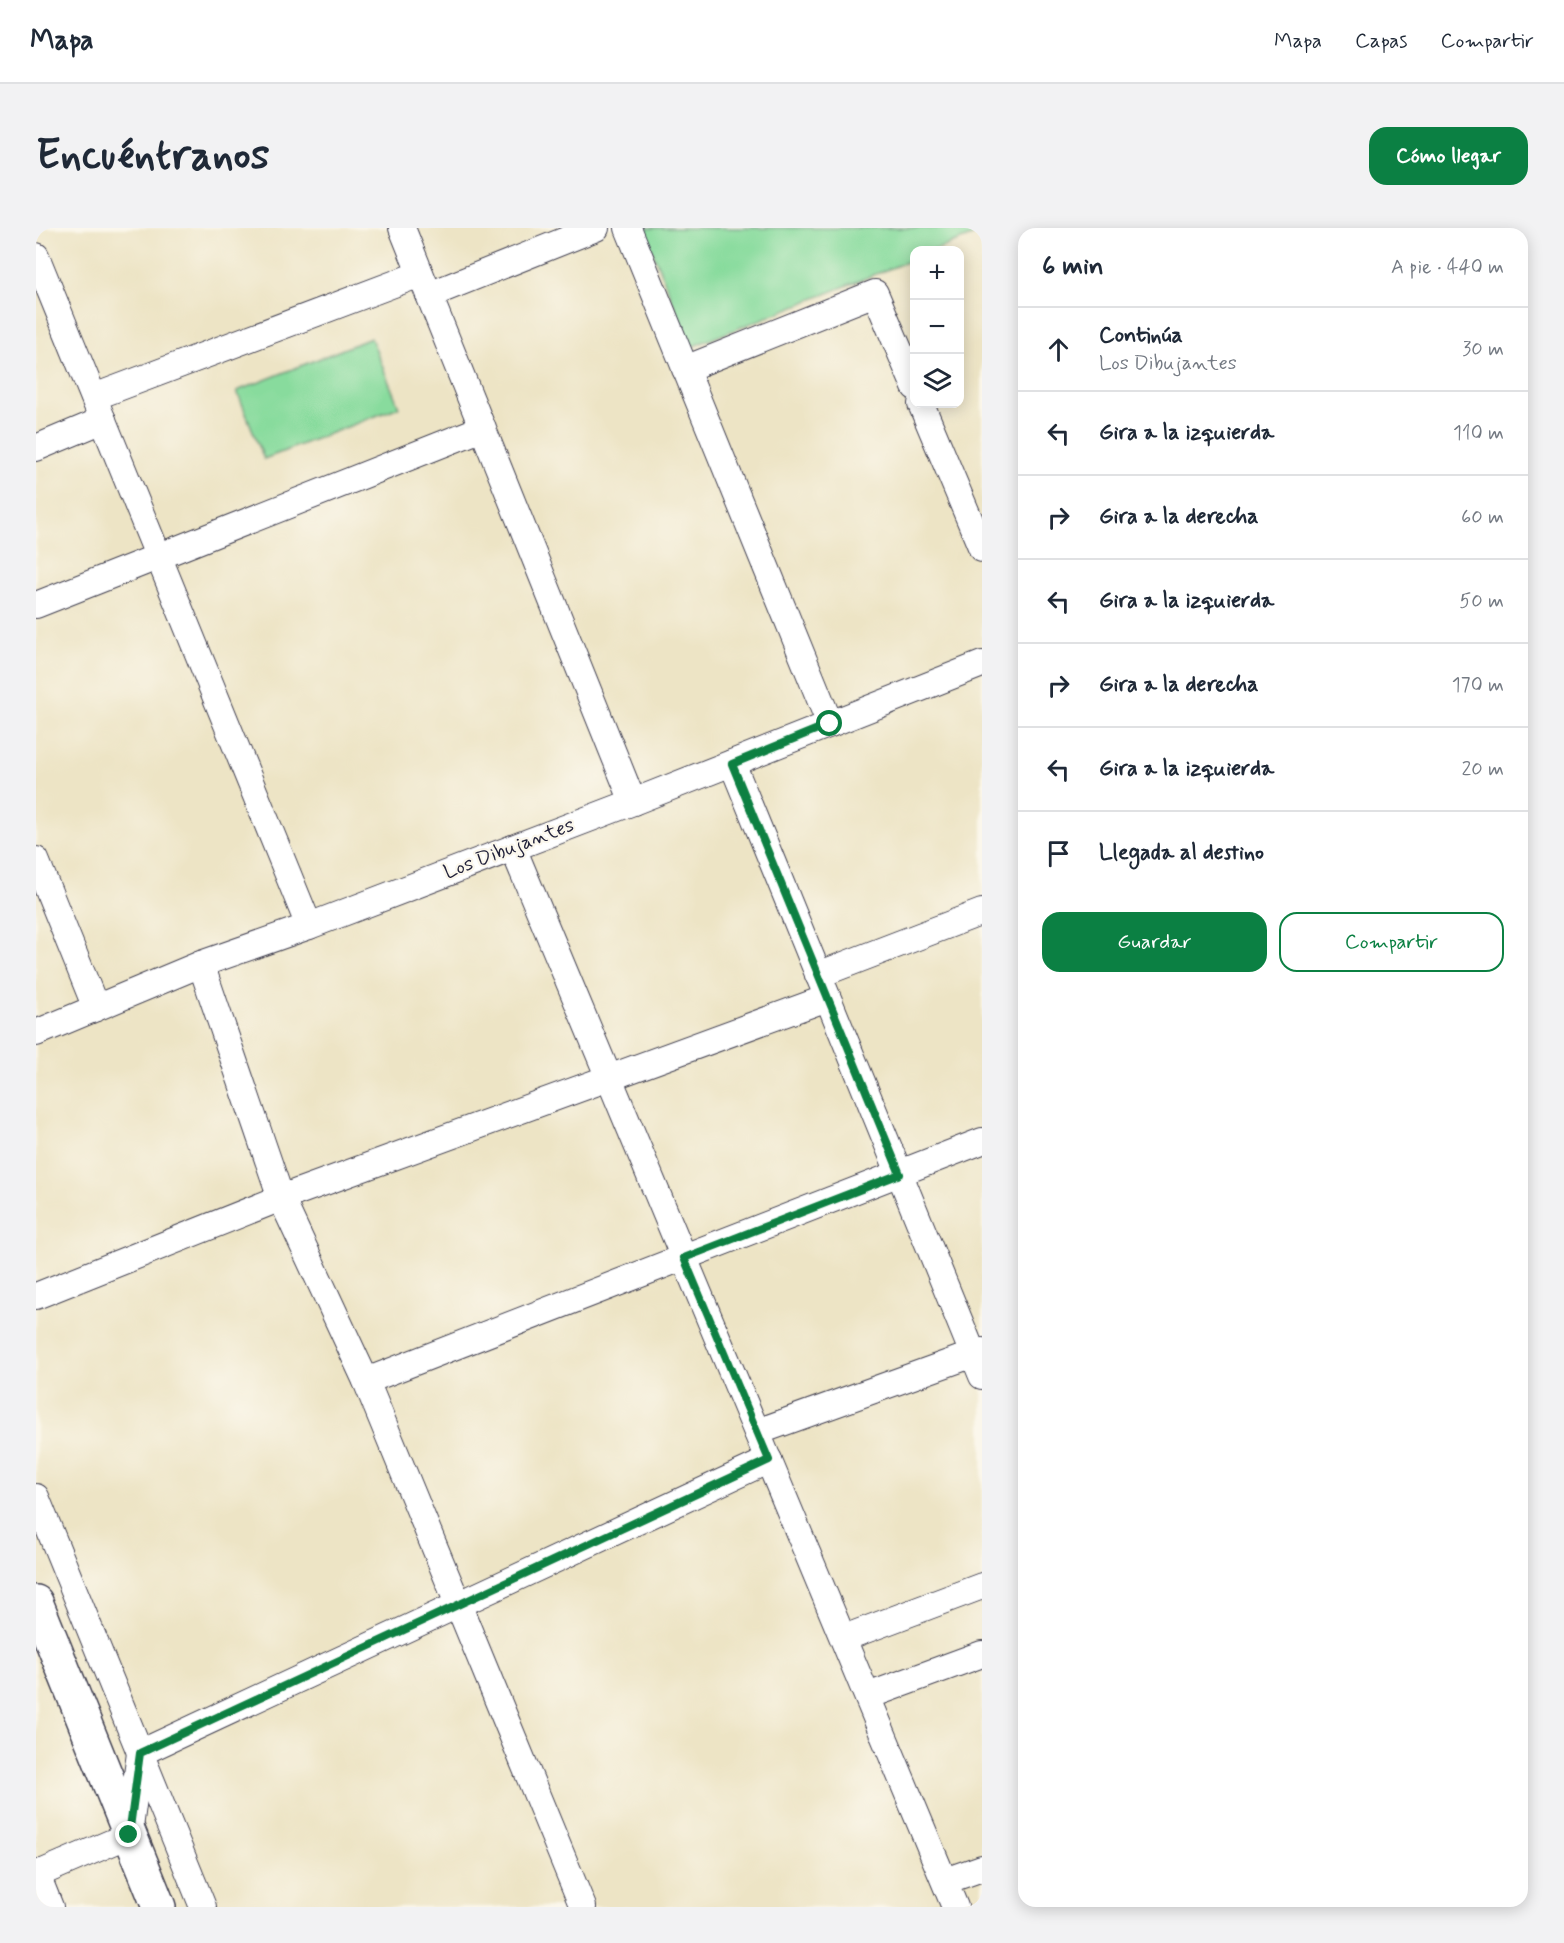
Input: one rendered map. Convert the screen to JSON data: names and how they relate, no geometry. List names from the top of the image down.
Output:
{
  "streets": {
    "street": ["Los Dibujantes"]
  },
  "page": {
    "header": "Mapa",
    "nav": ["Mapa", "Capas", "Compartir"],
    "buttons": [
      "Cómo llegar",
      ["Guardar", "Compartir"]
    ],
    "title": "Encuéntranos",
    "heading": ["6 min", "A pie · 440 m"],
    "map_buttons": ["+", "−"],
    "list": [
      ["Continúa", "Los Dibujantes", "30 m"],
      ["Gira a la izquierda", "110 m"],
      ["Gira a la derecha", "60 m"],
      ["Gira a la izquierda", "50 m"],
      ["Gira a la derecha", "170 m"],
      ["Gira a la izquierda", "20 m"],
      "Llegada al destino"
    ]
  }
}
